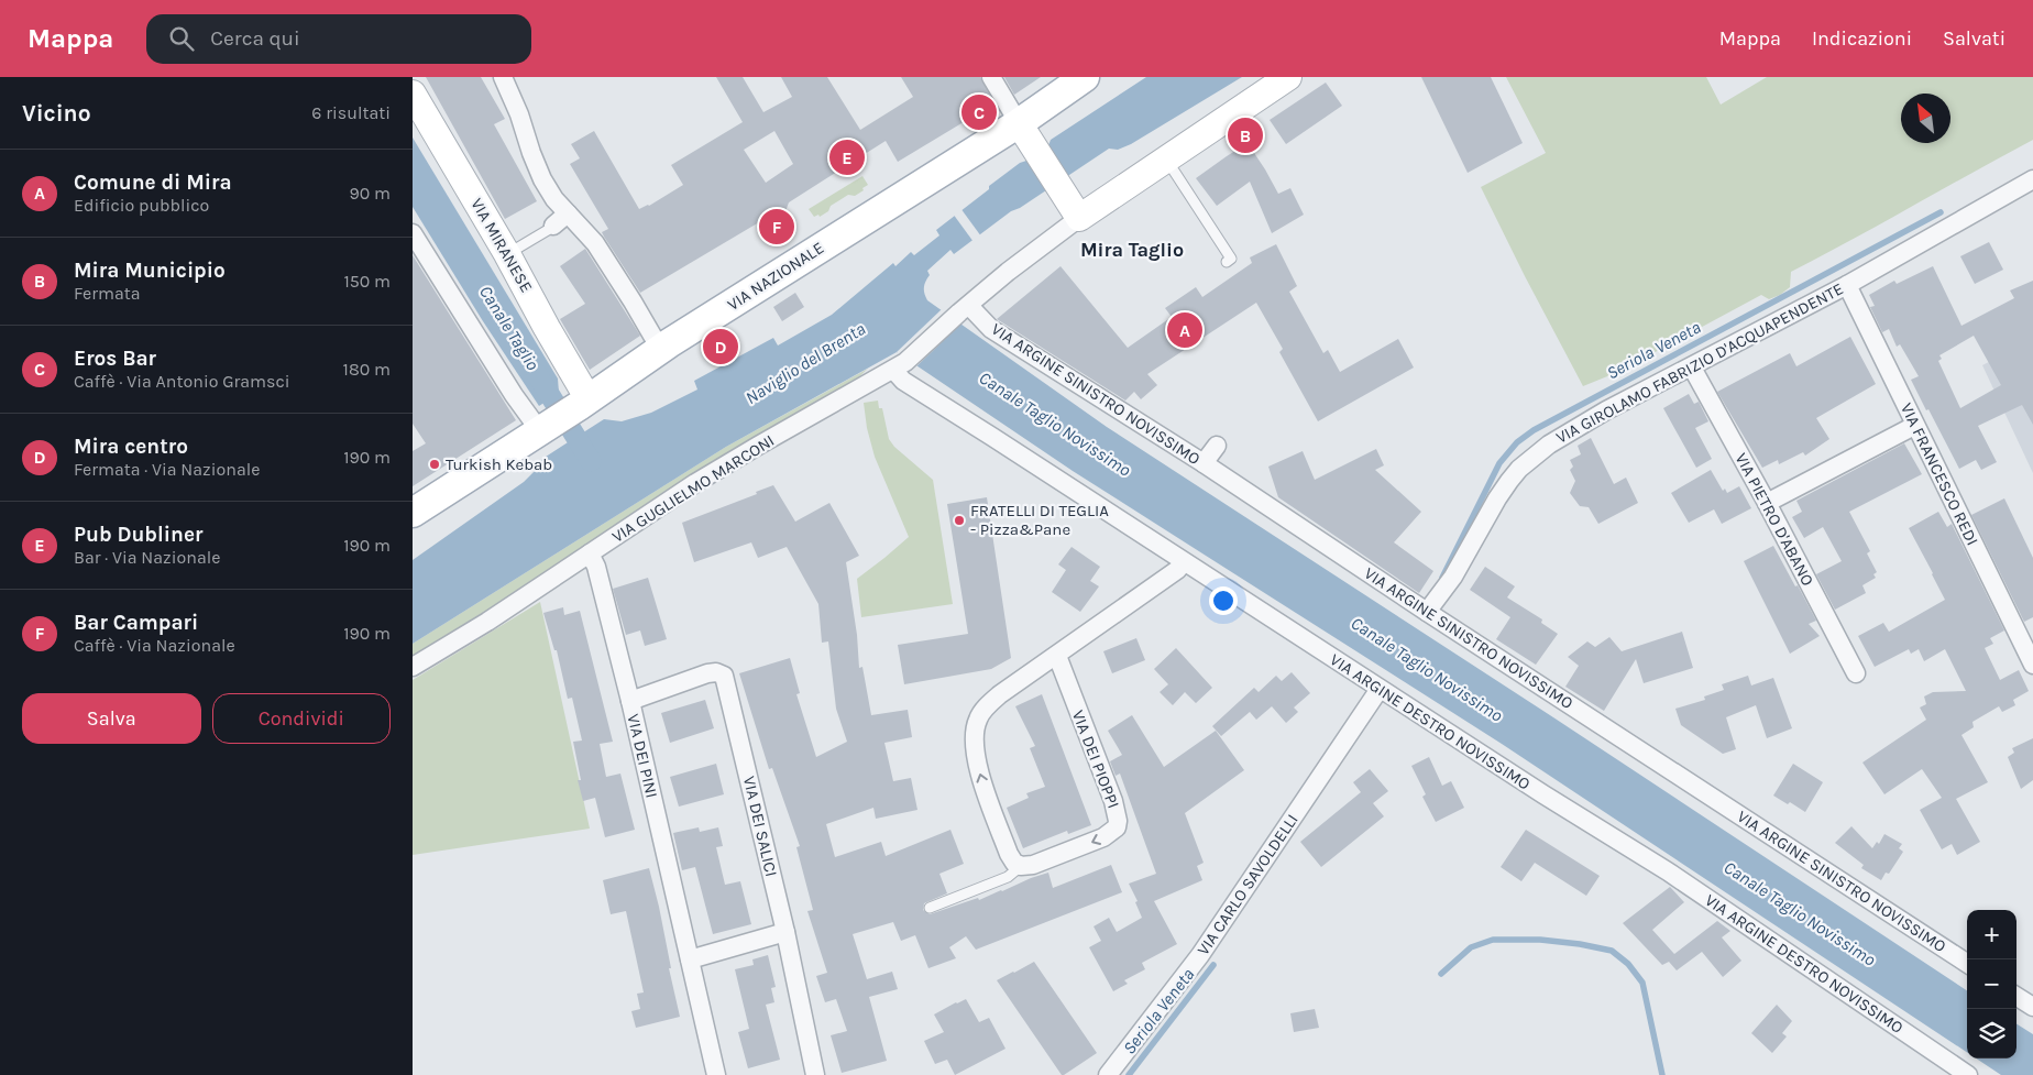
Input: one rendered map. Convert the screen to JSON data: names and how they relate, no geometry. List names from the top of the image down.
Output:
{
  "streets": {
    "main road": ["VIA NAZIONALE"],
    "street": [
      "VIA MIRANESE",
      "VIA GIROLAMO FABRIZIO D'ACQUAPENDENTE",
      "VIA ARGINE SINISTRO NOVISSIMO",
      "VIA FRANCESCO REDI",
      "VIA GUGLIELMO MARCONI",
      "VIA PIETRO D'ABANO",
      "VIA ARGINE DESTRO NOVISSIMO",
      "VIA DEI PINI",
      "VIA DEI PIOPPI",
      "VIA DEI SALICI",
      "VIA CARLO SAVOLDELLI"
    ]
  },
  "crossings": [
    ["VIA MIRANESE", "VIA NAZIONALE"],
    ["VIA GIROLAMO FABRIZIO D'ACQUAPENDENTE", "VIA ARGINE SINISTRO NOVISSIMO"],
    ["VIA GIROLAMO FABRIZIO D'ACQUAPENDENTE", "VIA FRANCESCO REDI"],
    ["VIA GIROLAMO FABRIZIO D'ACQUAPENDENTE", "VIA PIETRO D'ABANO"],
    ["VIA ARGINE SINISTRO NOVISSIMO", "VIA GUGLIELMO MARCONI"],
    ["VIA GUGLIELMO MARCONI", "VIA ARGINE DESTRO NOVISSIMO"],
    ["VIA GUGLIELMO MARCONI", "VIA DEI PINI"],
    ["VIA ARGINE DESTRO NOVISSIMO", "VIA CARLO SAVOLDELLI"],
    ["VIA DEI PINI", "VIA DEI SALICI"]
  ],
  "districts": ["Mira Taglio"],
  "water": [
    "Canale Taglio",
    "Seriola Veneta",
    "Naviglio del Brenta",
    "Canale Taglio Novissimo"
  ],
  "places": ["Turkish Kebab", "FRATELLI DI TEGLIA - Pizza&Pane"],
  "north": "top left",
  "page": {
    "header": "Mappa",
    "search": "Cerca qui",
    "nav": ["Mappa", "Indicazioni", "Salvati"],
    "heading": ["Vicino", "6 risultati"],
    "pins": [
      "C",
      "B",
      "E",
      "F",
      "A",
      "D"
    ],
    "list": [
      {
        "mark": "A",
        "name": "Comune di Mira",
        "note": "Edificio pubblico",
        "value": "90 m"
      },
      {
        "mark": "B",
        "name": "Mira Municipio",
        "note": "Fermata",
        "value": "150 m"
      },
      {
        "mark": "C",
        "name": "Eros Bar",
        "note": "Caffè · Via Antonio Gramsci",
        "value": "180 m"
      },
      {
        "mark": "D",
        "name": "Mira centro",
        "note": "Fermata · Via Nazionale",
        "value": "190 m"
      },
      {
        "mark": "E",
        "name": "Pub Dubliner",
        "note": "Bar · Via Nazionale",
        "value": "190 m"
      },
      {
        "mark": "F",
        "name": "Bar Campari",
        "note": "Caffè · Via Nazionale",
        "value": "190 m"
      }
    ],
    "buttons": ["Salva", "Condividi"],
    "map_buttons": ["+", "−"]
  }
}
